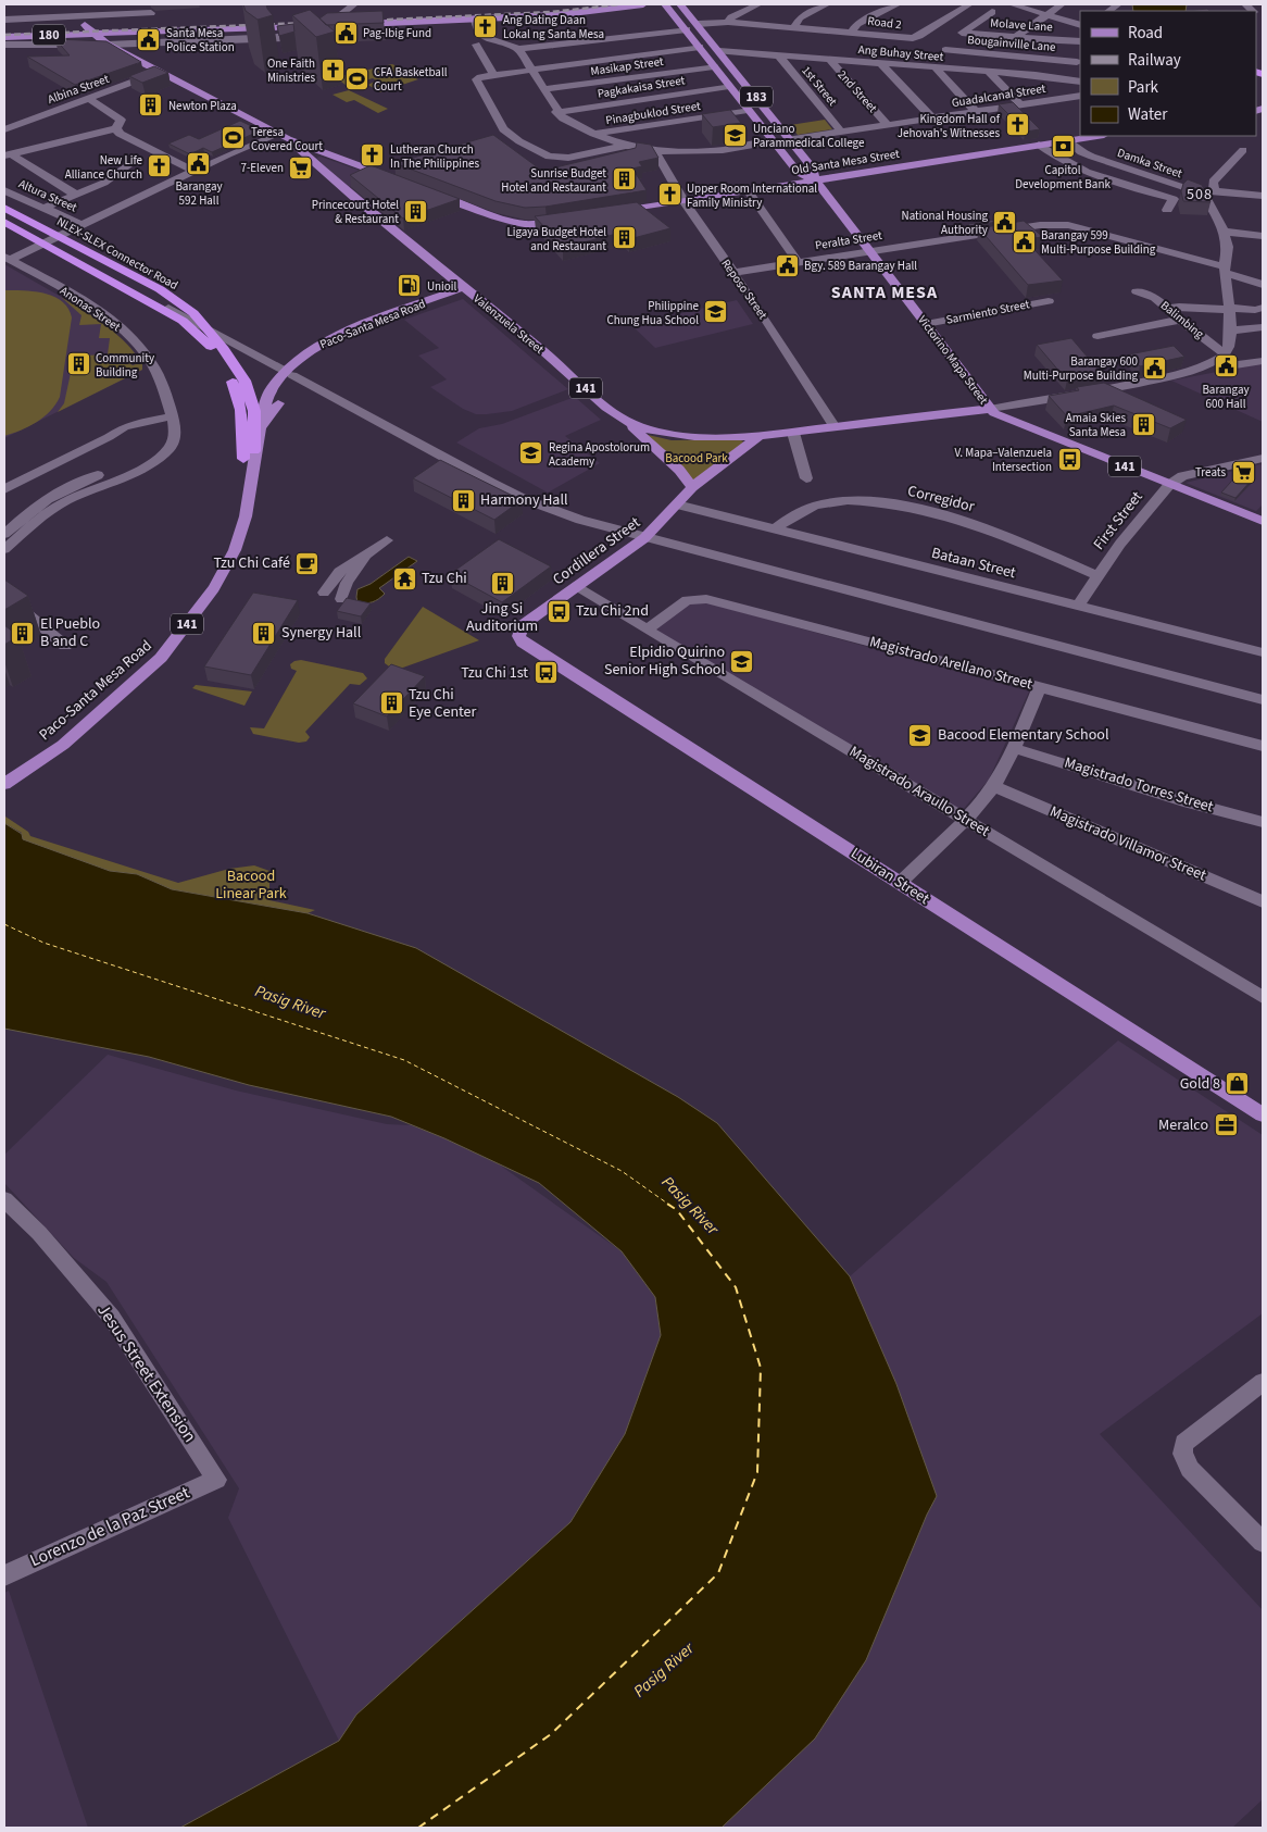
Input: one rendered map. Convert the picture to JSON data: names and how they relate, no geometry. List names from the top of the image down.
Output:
{
  "streets": {
    "highway": ["NLEX-SLEX Connector Road"],
    "main road": [
      "180",
      "183",
      "Old Santa Mesa Street",
      "Paco-Santa Mesa Road",
      "Valenzuela Street",
      "Victorino Mapa Street",
      "141",
      "Cordillera Street",
      "Lubiran Street"
    ],
    "street": [
      "Road 2",
      "Molave Lane",
      "Bougainville Lane",
      "Ang Buhay Street",
      "Masikap Street",
      "1st Street",
      "Pagkakaisa Street",
      "Albina Street",
      "2nd Street",
      "Guadalcanal Street",
      "Pinagbuklod Street",
      "Damka Street",
      "Altura Street",
      "Peralta Street",
      "Reposo Street",
      "Anonas Street",
      "Sarmiento Street",
      "Balimbing",
      "Corregidor",
      "First Street",
      "Bataan Street",
      "Magistrado Arellano Street",
      "Magistrado Torres Street",
      "Magistrado Araullo Street",
      "Magistrado Villamor Street",
      "Jesus Street Extension",
      "Lorenzo de la Paz Street"
    ]
  },
  "crossings": [
    ["Road 2", "Victorino Mapa Street"],
    ["Ang Buhay Street", "1st Street"],
    ["Ang Buhay Street", "2nd Street"],
    ["Ang Buhay Street", "Victorino Mapa Street"],
    ["Masikap Street", "Victorino Mapa Street"],
    ["1st Street", "Guadalcanal Street"],
    ["Pagkakaisa Street", "Victorino Mapa Street"],
    ["2nd Street", "Guadalcanal Street"],
    ["Guadalcanal Street", "Victorino Mapa Street"],
    ["Pinagbuklod Street", "Victorino Mapa Street"],
    ["Old Santa Mesa Street", "Damka Street"],
    ["Old Santa Mesa Street", "Reposo Street"],
    ["Old Santa Mesa Street", "Victorino Mapa Street"],
    ["Peralta Street", "Reposo Street"],
    ["Peralta Street", "Victorino Mapa Street"],
    ["Reposo Street", "Valenzuela Street"],
    ["Sarmiento Street", "Victorino Mapa Street"],
    ["Paco-Santa Mesa Road", "Valenzuela Street"],
    ["Valenzuela Street", "Victorino Mapa Street"],
    ["Victorino Mapa Street", "First Street"],
    ["Corregidor", "First Street"],
    ["Corregidor", "Bataan Street"],
    ["First Street", "Bataan Street"],
    ["Cordillera Street", "Bataan Street"],
    ["Cordillera Street", "Magistrado Araullo Street"],
    ["Cordillera Street", "Lubiran Street"],
    ["Magistrado Arellano Street", "Magistrado Araullo Street"],
    ["Jesus Street Extension", "Lorenzo de la Paz Street"]
  ],
  "districts": ["508", "SANTA MESA"],
  "water": ["Pasig River"],
  "parks": ["Bacood Park", "Bacood Linear Park"],
  "places": {
    "church": [
      "Ang Dating Daan Lokal ng Santa Mesa",
      "One Faith Ministries",
      "Kingdom Hall of Jehovah's Witnesses",
      "Lutheran Church In The Philippines",
      "New Life Alliance Church",
      "Upper Room International Family Ministry"
    ],
    "public building": [
      "Pag-Ibig Fund",
      "Santa Mesa Police Station",
      "Barangay 592 Hall",
      "National Housing Authority",
      "Barangay 599 Multi-Purpose Building",
      "Bgy. 589 Barangay Hall",
      "Barangay 600 Hall",
      "Barangay 600 Multi-Purpose Building"
    ],
    "sports": ["CFA Basketball Court", "Teresa Covered Court"],
    "building": [
      "Newton Plaza",
      "Sunrise Budget Hotel and Restaurant",
      "Princecourt Hotel & Restaurant",
      "Ligaya Budget Hotel and Restaurant",
      "Community Building",
      "Amaia Skies Santa Mesa",
      "Harmony Hall",
      "Jing Si Auditorium",
      "El Pueblo B and C",
      "Synergy Hall",
      "Tzu Chi Eye Center"
    ],
    "school or university": [
      "Unciano Parammedical College",
      "Philippine Chung Hua School",
      "Regina Apostolorum Academy",
      "Elpidio Quirino Senior High School",
      "Bacood Elementary School"
    ],
    "bank": ["Capitol Development Bank"],
    "supermarket": ["7-Eleven", "Treats"],
    "fuel station": ["Unioil"],
    "bus stop": ["V. Mapa–Valenzuela Intersection", "Tzu Chi 2nd", "Tzu Chi 1st"],
    "cafe": ["Tzu Chi Café"],
    "temple": ["Tzu Chi"],
    "shop": ["Gold 8"],
    "office": ["Meralco"]
  },
  "legend": [
    "Road",
    "Railway",
    "Park",
    "Water"
  ]
}
